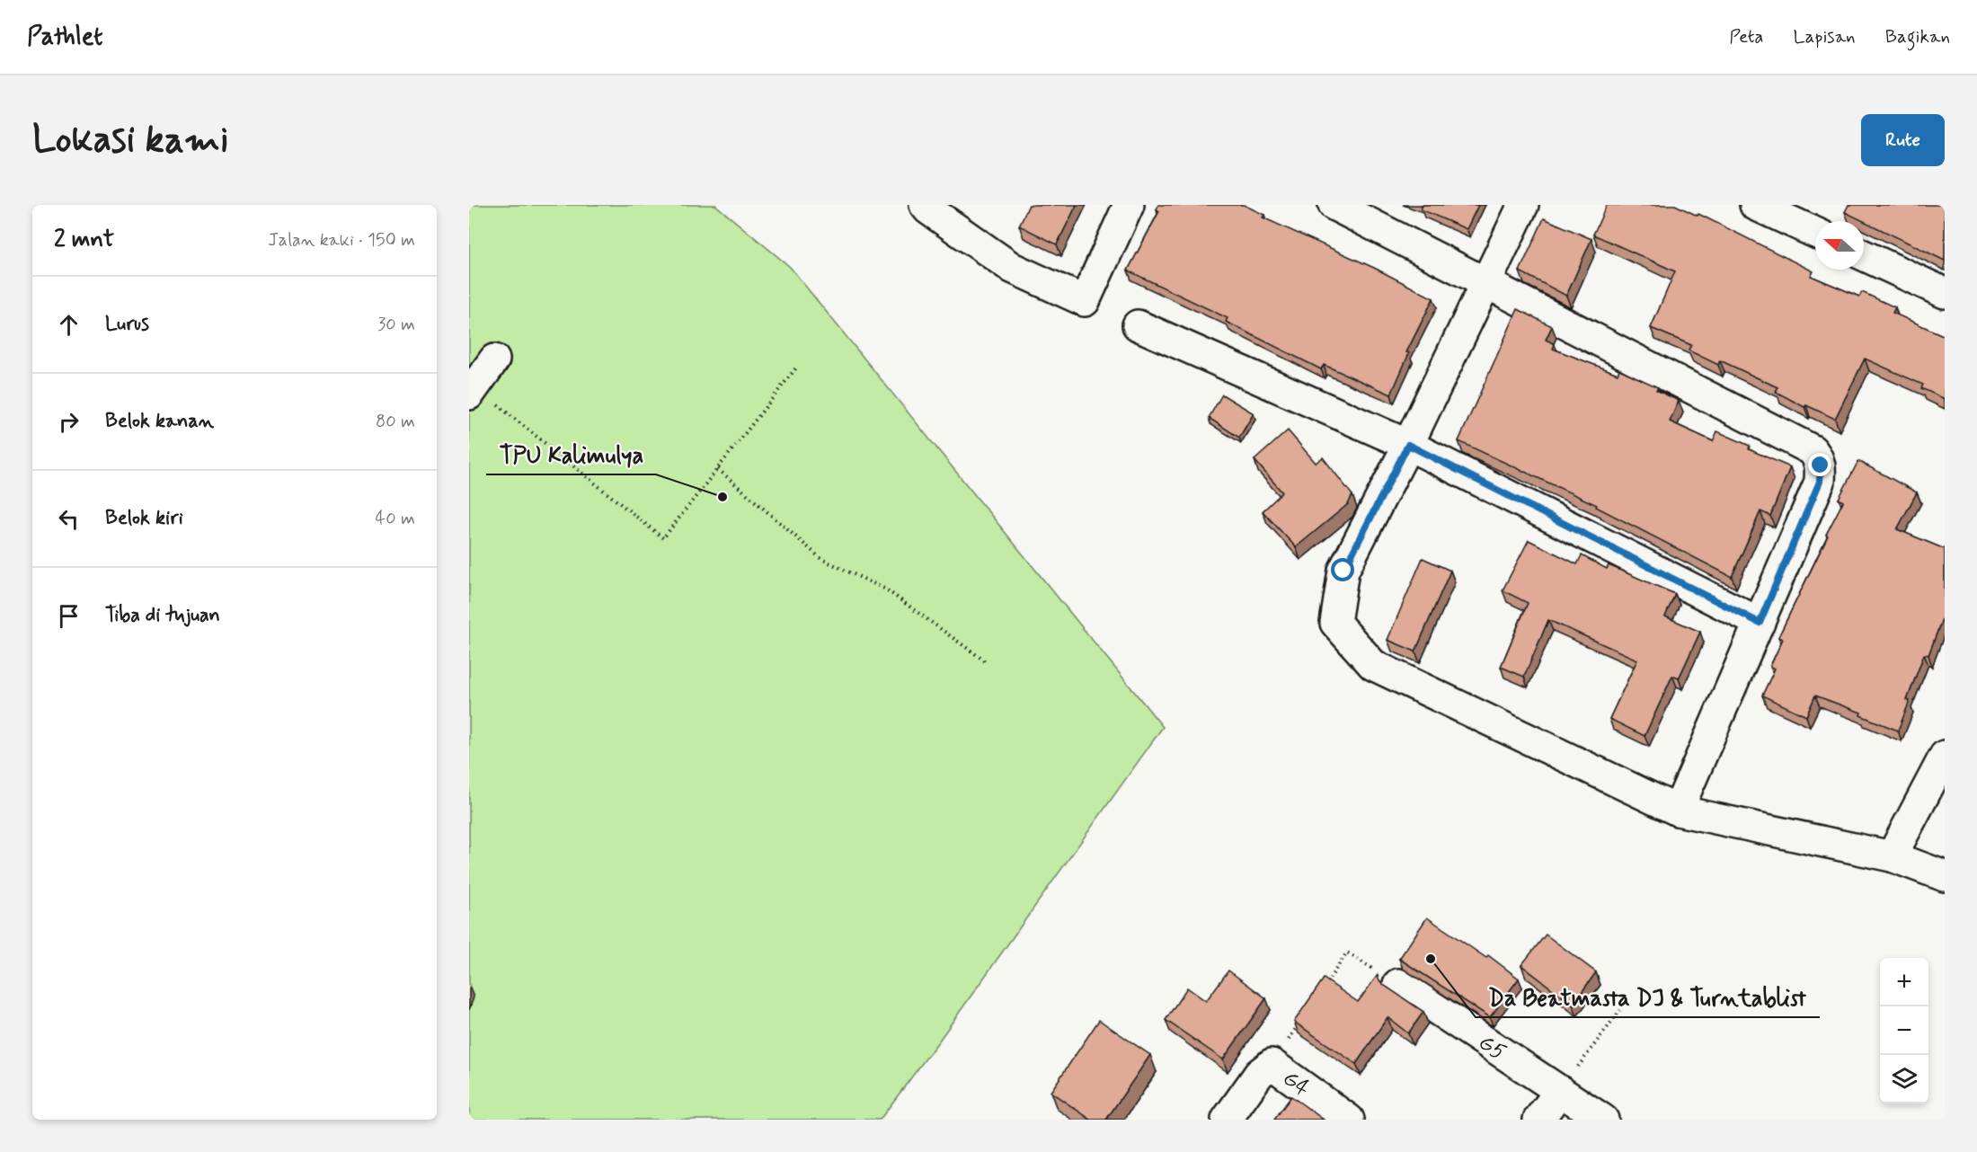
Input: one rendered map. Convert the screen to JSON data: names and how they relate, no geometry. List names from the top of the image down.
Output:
{
  "streets": {
    "street": ["G5", "G4"]
  },
  "places": ["TPU Kalimulya", "Da Beatmasta DJ & Turntablist"],
  "north": "left",
  "page": {
    "header": "Pathlet",
    "nav": ["Peta", "Lapisan", "Bagikan"],
    "buttons": "Rute",
    "title": "Lokasi kami",
    "heading": ["2 mnt", "Jalan kaki · 150 m"],
    "list": [
      ["Lurus", "30 m"],
      ["Belok kanan", "80 m"],
      ["Belok kiri", "40 m"],
      "Tiba di tujuan"
    ],
    "map_buttons": ["+", "−"]
  }
}
